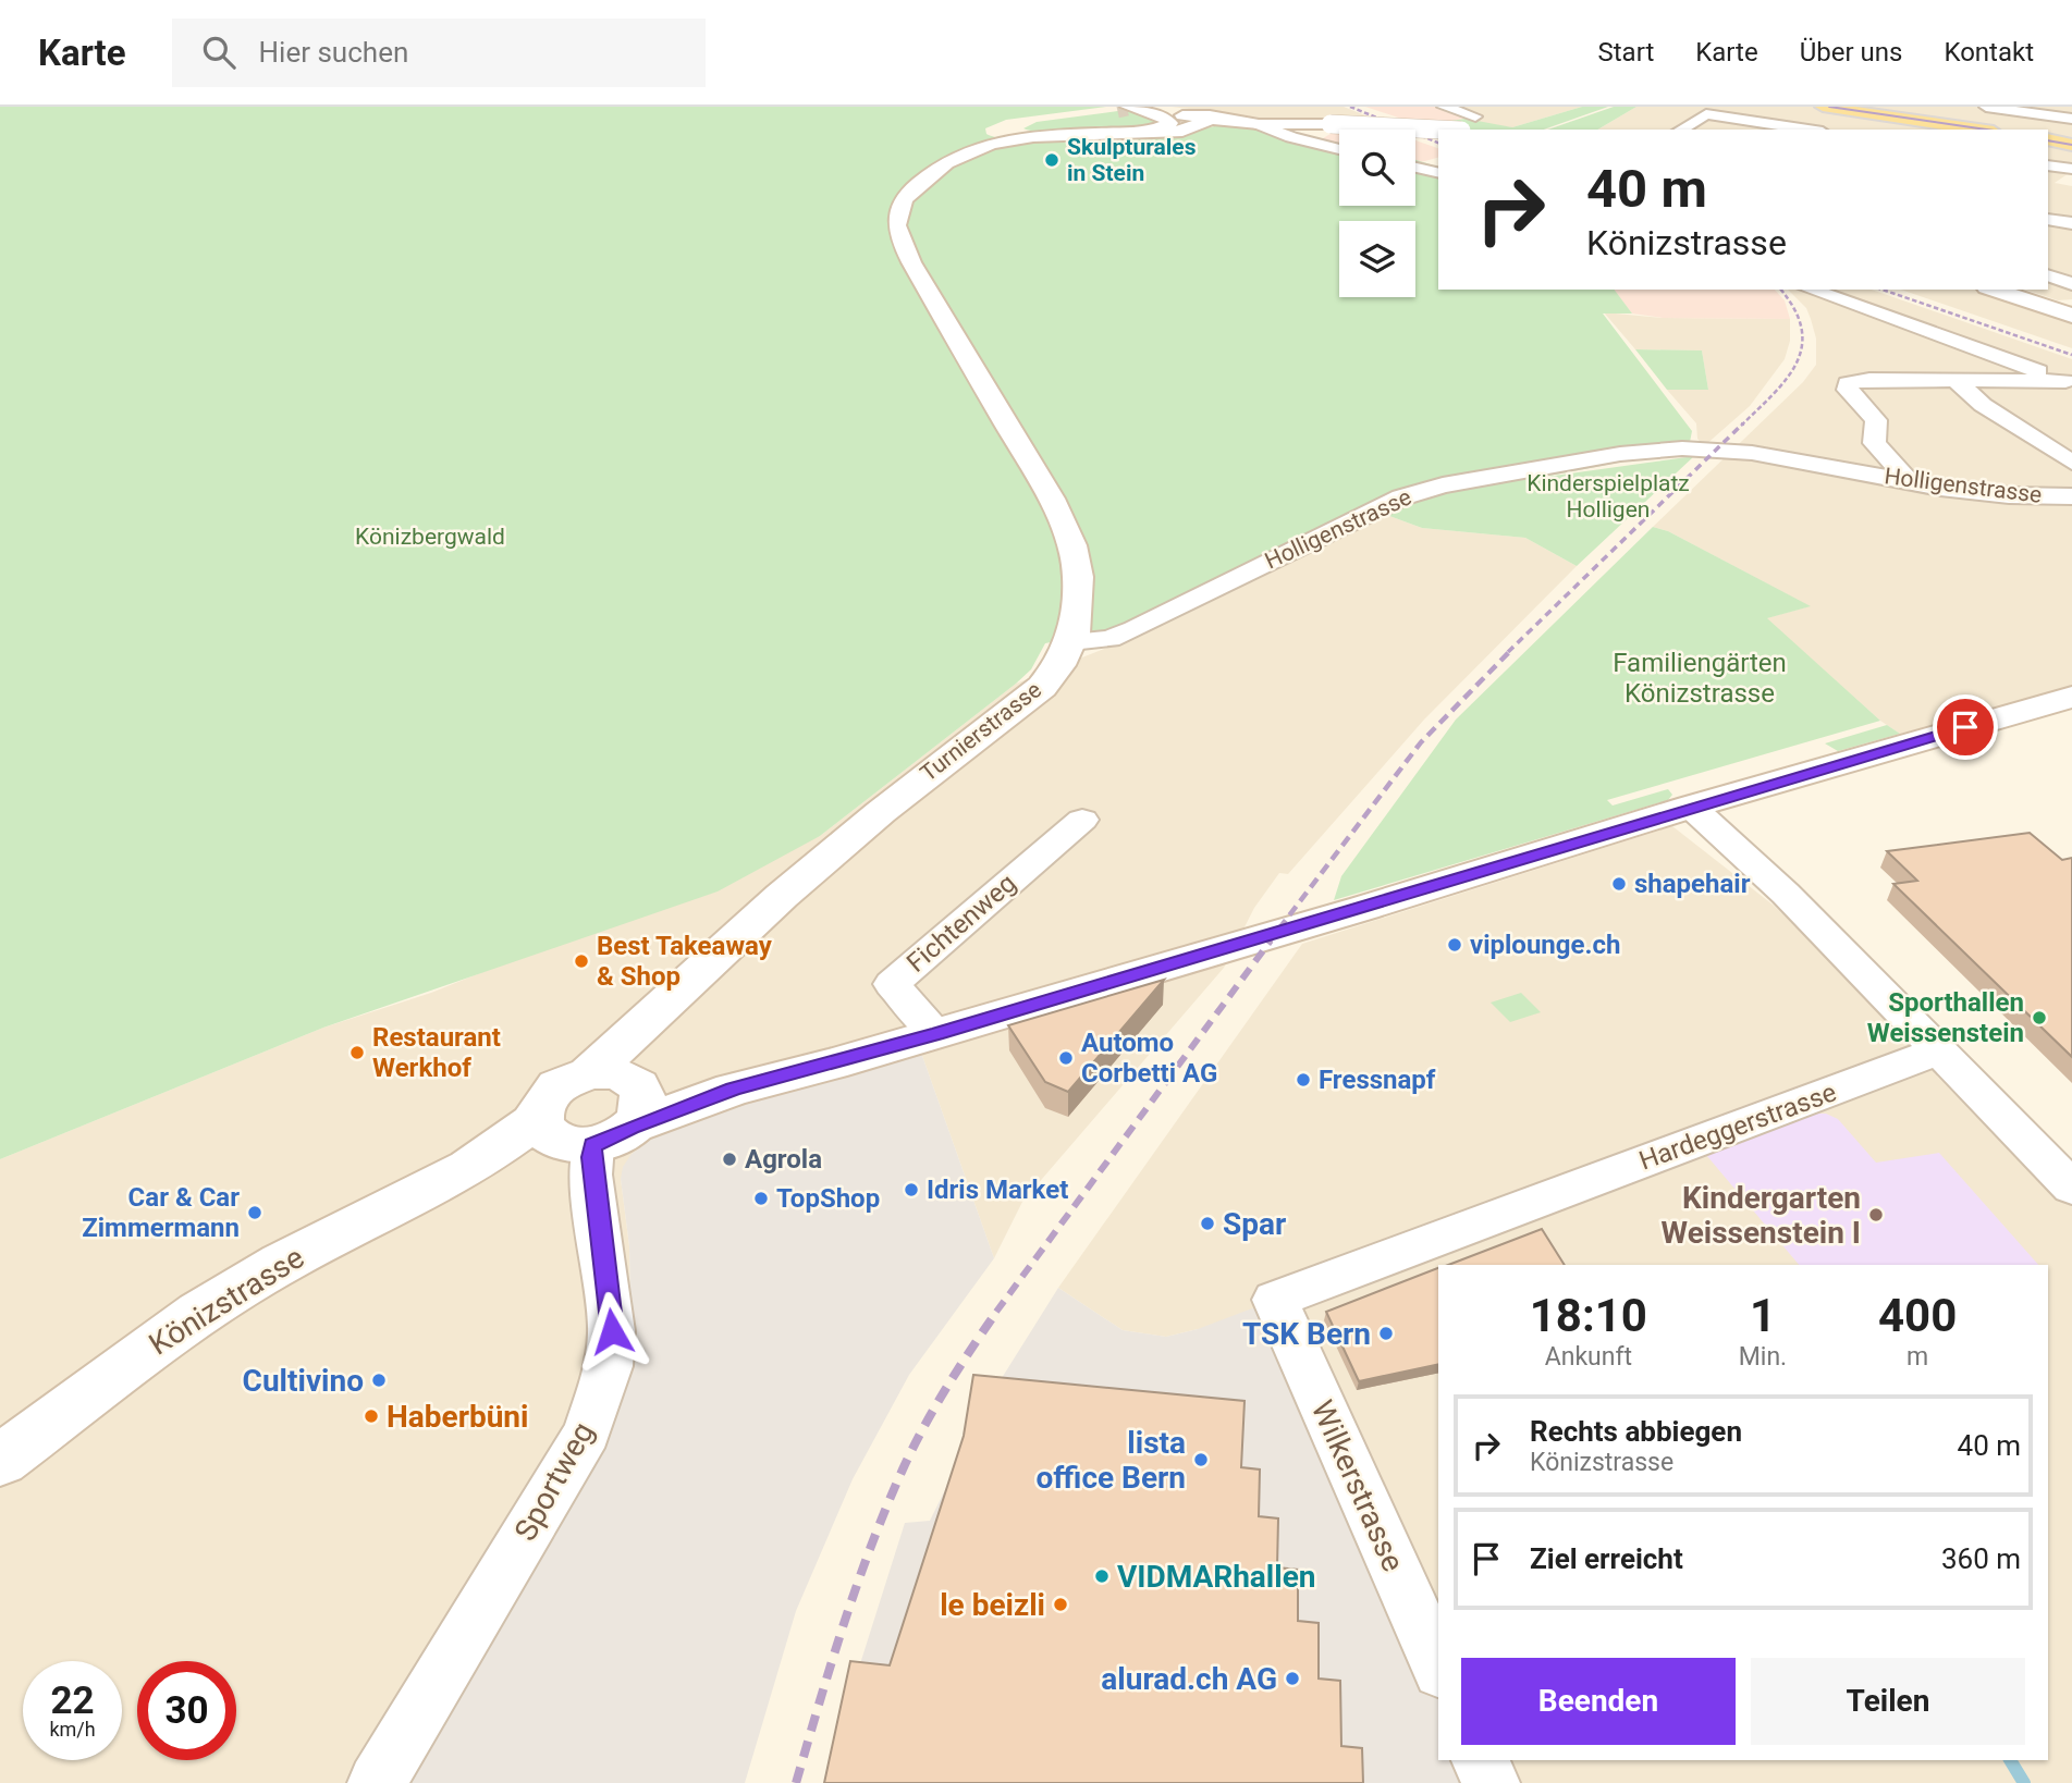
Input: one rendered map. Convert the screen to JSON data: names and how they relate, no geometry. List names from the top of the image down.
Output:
{
  "streets": {
    "main road": ["Turnierstrasse", "Könizstrasse"],
    "street": [
      "Holligenstrasse",
      "Fichtenweg",
      "Hardeggerstrasse",
      "Sportweg",
      "Wilkerstrasse"
    ]
  },
  "crossings": [
    ["Holligenstrasse", "Turnierstrasse"],
    ["Turnierstrasse", "Könizstrasse"],
    ["Turnierstrasse", "Sportweg"],
    ["Fichtenweg", "Könizstrasse"],
    ["Hardeggerstrasse", "Wilkerstrasse"],
    ["Könizstrasse", "Sportweg"]
  ],
  "parks": ["Kinderspielplatz Holligen", "Könizbergwald", "Familiengärten Könizstrasse"],
  "places": [
    "Skulpturales in Stein",
    "shapehair",
    "viplounge.ch",
    "Best Takeaway & Shop",
    "Sporthallen Weissenstein",
    "Restaurant Werkhof",
    "Automo Corbetti AG",
    "Fressnapf",
    "Agrola",
    "Idris Market",
    "TopShop",
    "Car & Car Zimmermann",
    "Kindergarten Weissenstein I",
    "Spar",
    "TSK Bern",
    "Cultivino",
    "Haberbüni",
    "lista office Bern",
    "VIDMARhallen",
    "le beizli",
    "alurad.ch AG"
  ],
  "page": {
    "header": "Karte",
    "search": "Hier suchen",
    "nav": [
      "Start",
      "Karte",
      "Über uns",
      "Kontakt"
    ],
    "turn": ["40 m", "Könizstrasse"],
    "eta": [
      "18:10",
      "Ankunft",
      "1",
      "Min.",
      "400",
      "m"
    ],
    "list": [
      {
        "name": "Rechts abbiegen",
        "note": "Könizstrasse",
        "value": "40 m"
      },
      {
        "name": "Ziel erreicht",
        "value": "360 m"
      }
    ],
    "buttons": ["Beenden", "Teilen"],
    "speed": "22 km/h",
    "limit": "30"
  }
}
